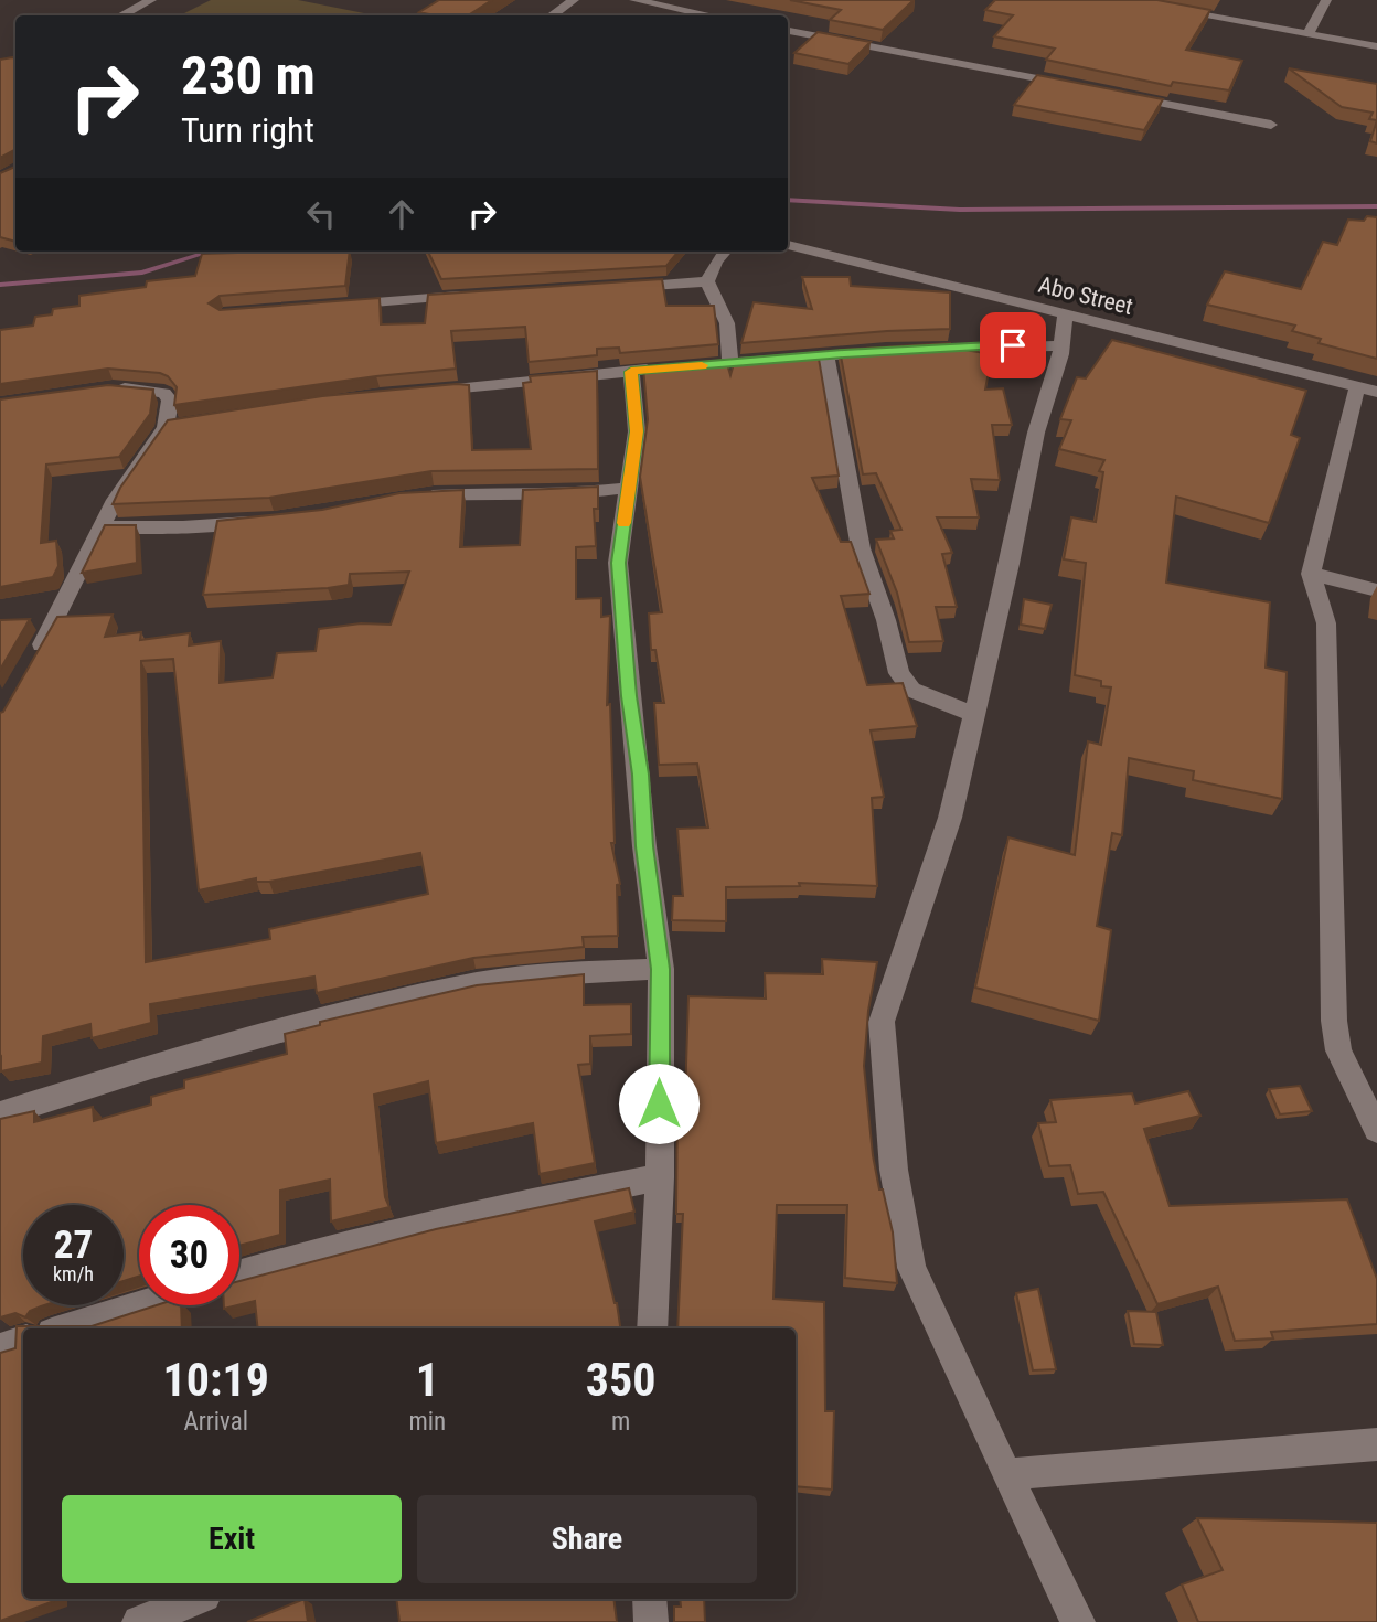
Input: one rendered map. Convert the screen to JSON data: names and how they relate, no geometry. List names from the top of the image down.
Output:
{
  "streets": {
    "street": ["Abo Street"]
  },
  "page": {
    "turn": ["230 m", "Turn right"],
    "speed": "27 km/h",
    "limit": "30",
    "eta": [
      "10:19",
      "Arrival",
      "1",
      "min",
      "350",
      "m"
    ],
    "buttons": ["Exit", "Share"]
  }
}
